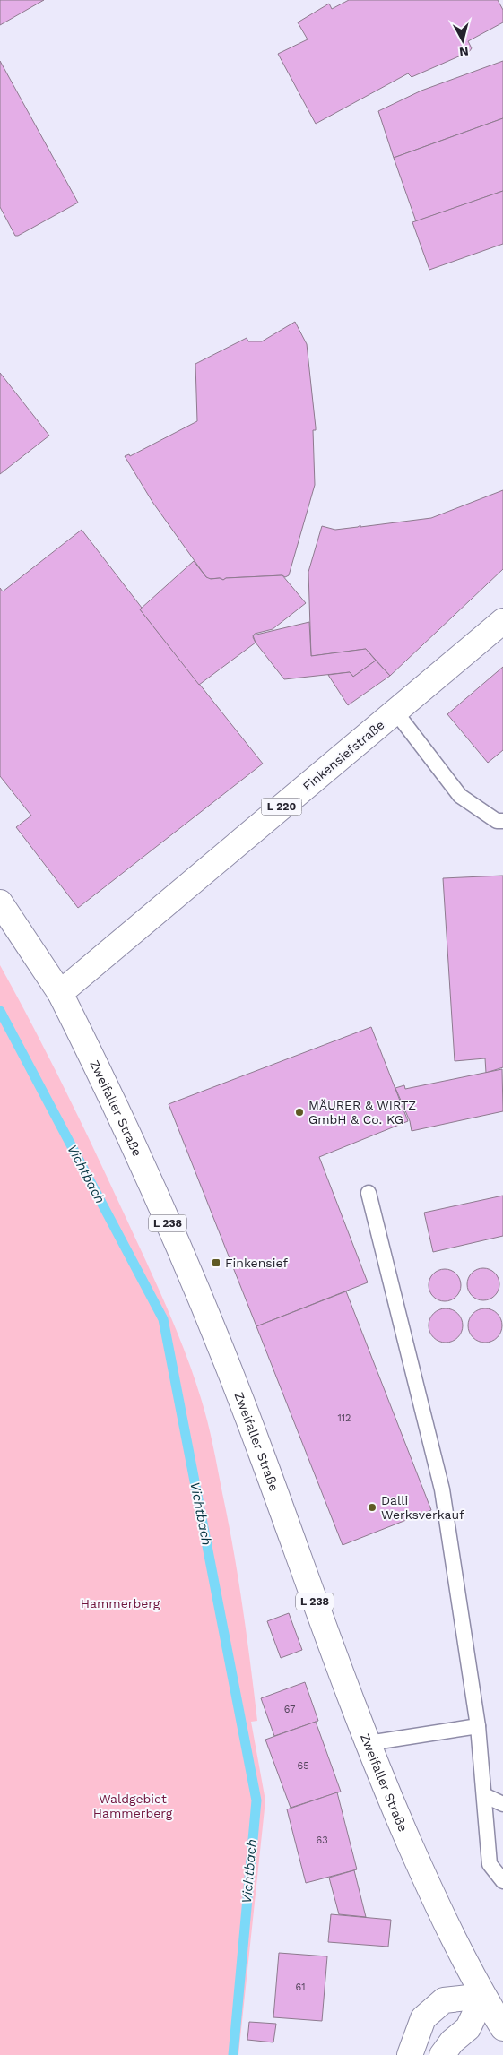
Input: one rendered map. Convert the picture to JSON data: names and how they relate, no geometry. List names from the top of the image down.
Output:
{
  "streets": {
    "main road": [
      "Finkensiefstraße",
      "L 220",
      "Zweifaller Straße",
      "L 238"
    ]
  },
  "crossings": [
    ["Finkensiefstraße", "Zweifaller Straße"],
    ["Zweifaller Straße", "L 238"]
  ],
  "water": ["Vichtbach"],
  "parks": ["Hammerberg", "Waldgebiet Hammerberg"],
  "places": {
    "other": ["MÄURER & WIRTZ GmbH & Co. KG", "Dalli Werksverkauf"],
    "transit": ["Finkensief"]
  },
  "house_numbers": [
    "112",
    "67",
    "65",
    "63",
    "61"
  ],
  "north": "bottom"
}
